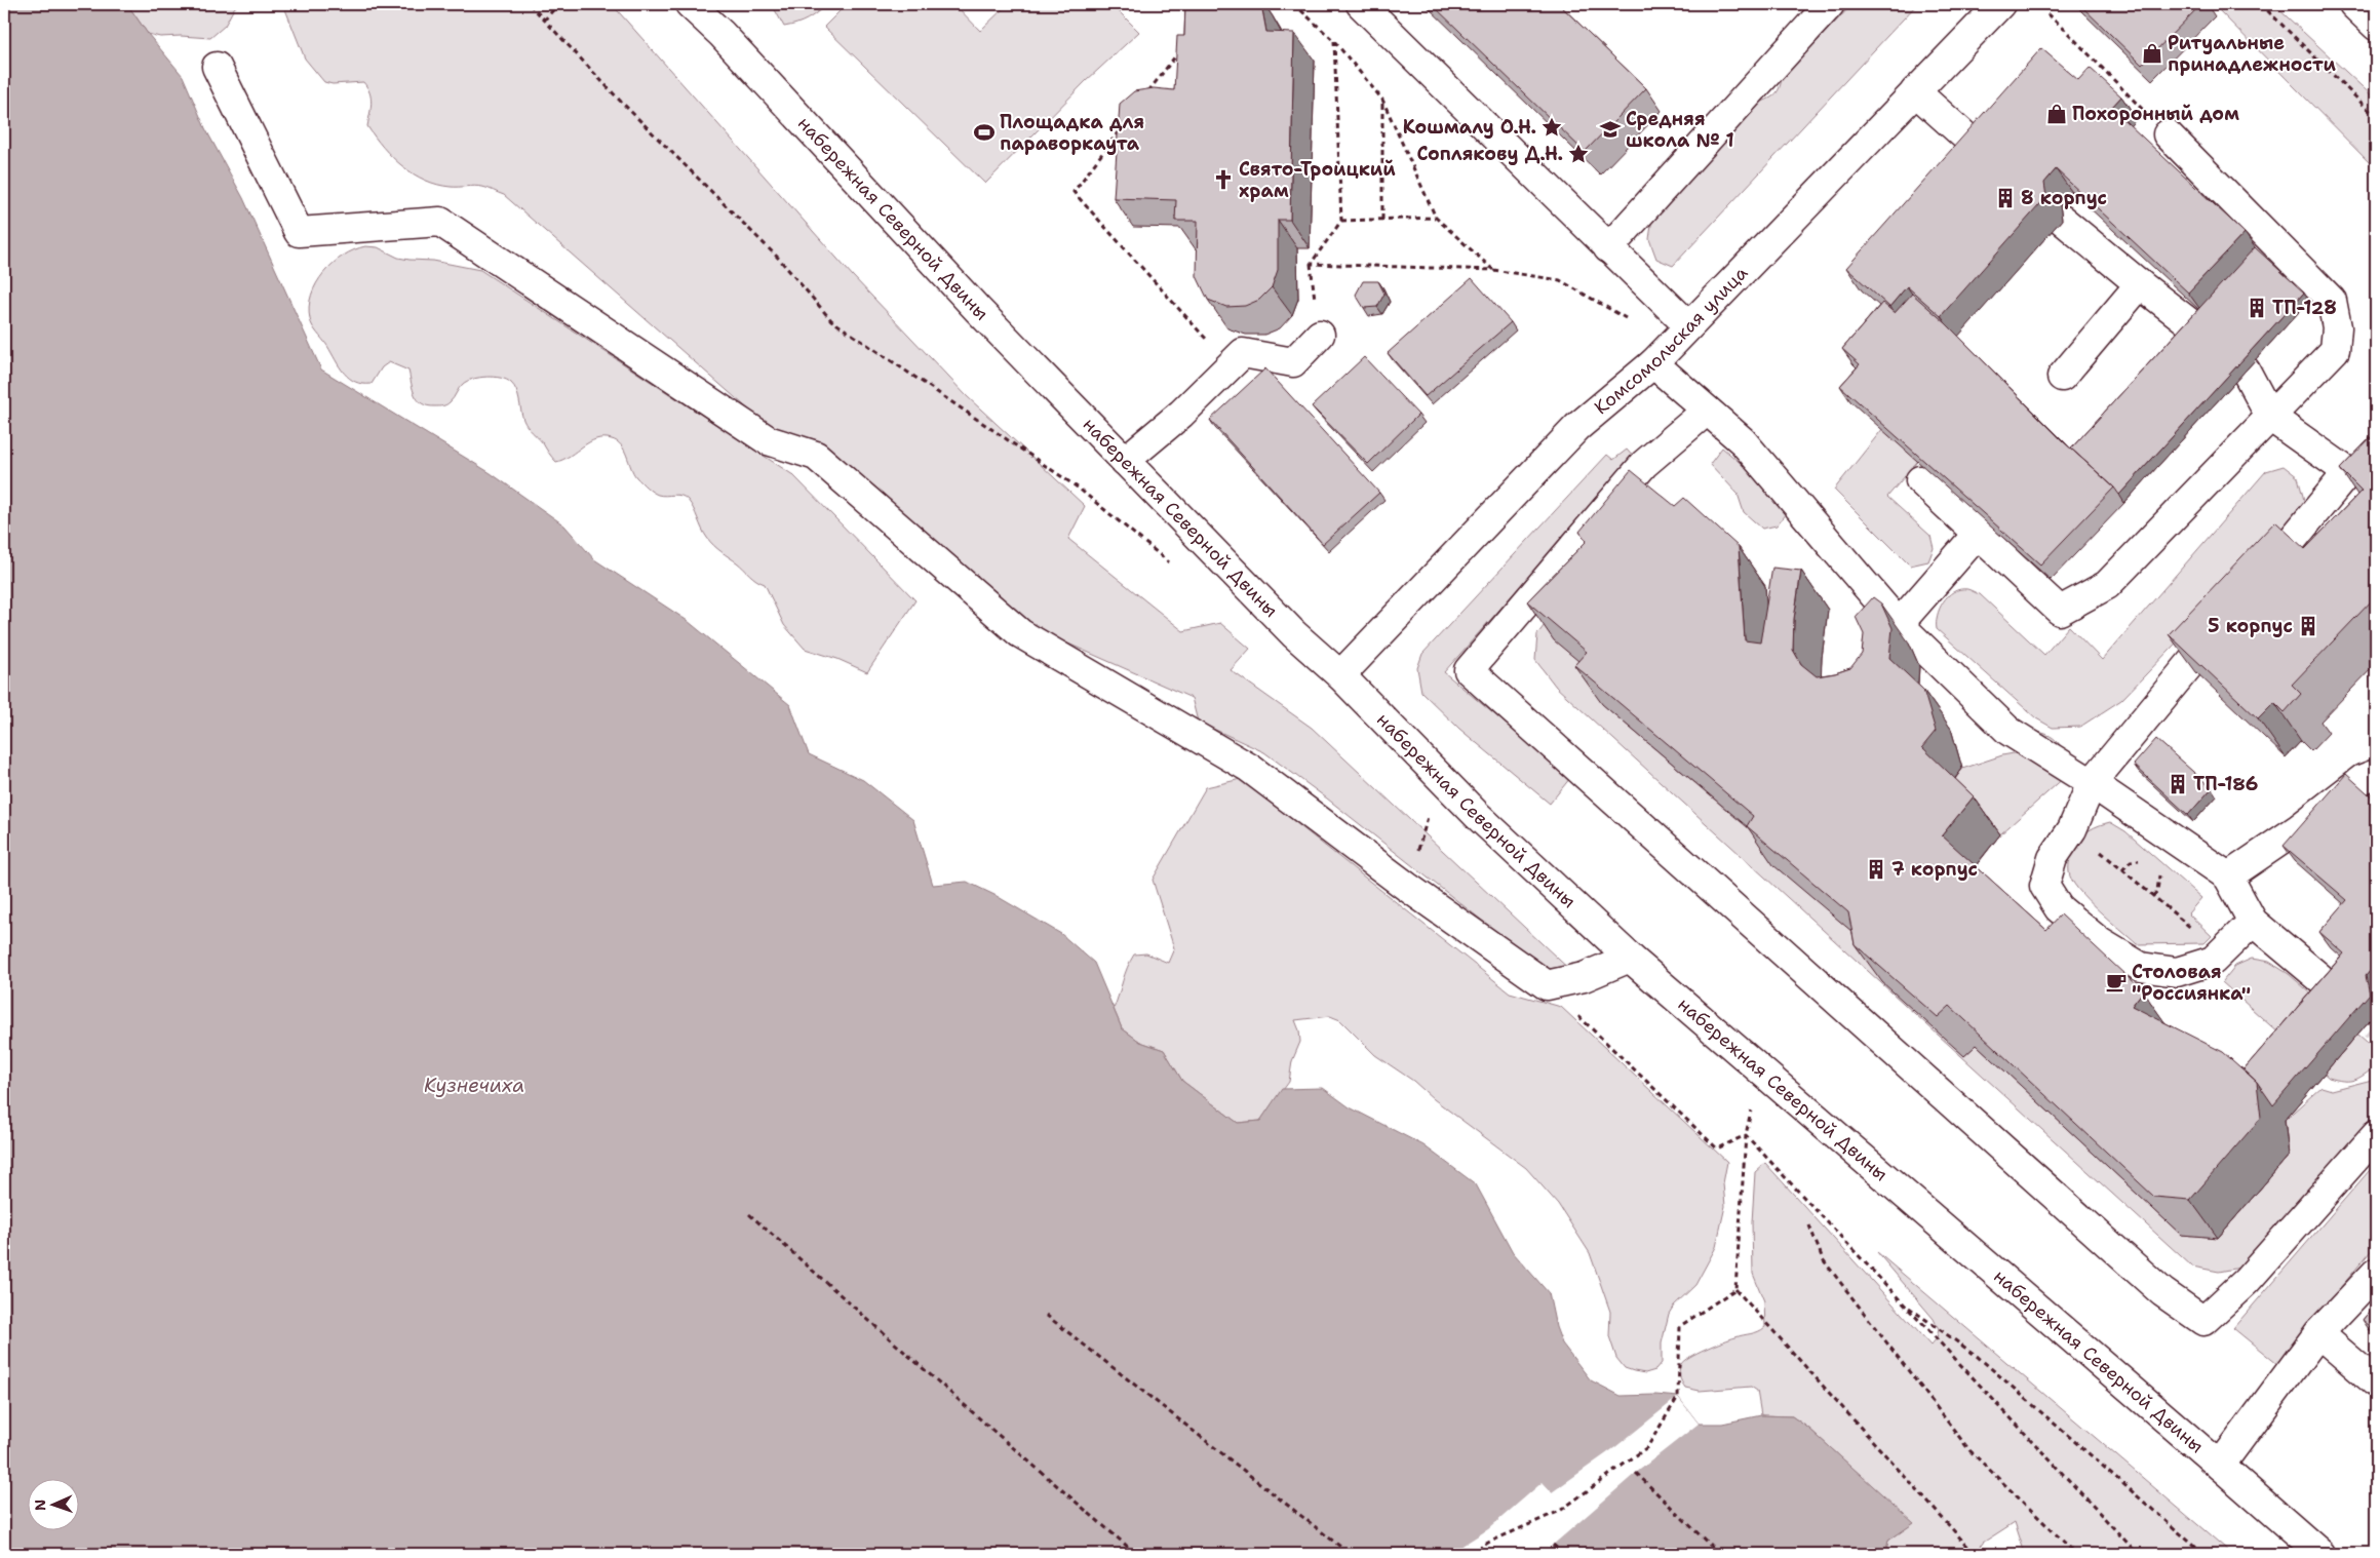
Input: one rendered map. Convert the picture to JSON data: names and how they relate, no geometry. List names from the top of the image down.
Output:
{
  "streets": {
    "street": ["набережная Северной Двины", "Комсомольская улица"]
  },
  "crossings": [
    ["набережная Северной Двины", "Комсомольская улица"]
  ],
  "water": ["Кузнечиха"],
  "places": {
    "shop": ["Ритуальные принадлежности", "Похоронный дом"],
    "place": ["Кошмалу О.Н.", "Соплякову Д.Н."],
    "school or university": ["Средняя школа № 1"],
    "sports": ["Площадка для параворкаута"],
    "church": ["Свято-Троицкий храм"],
    "building": [
      "8 корпус",
      "ТП-128",
      "5 корпус",
      "ТП-186",
      "7 корпус"
    ],
    "cafe": ["Столовая \"Россиянка\""]
  },
  "north": "left"
}
